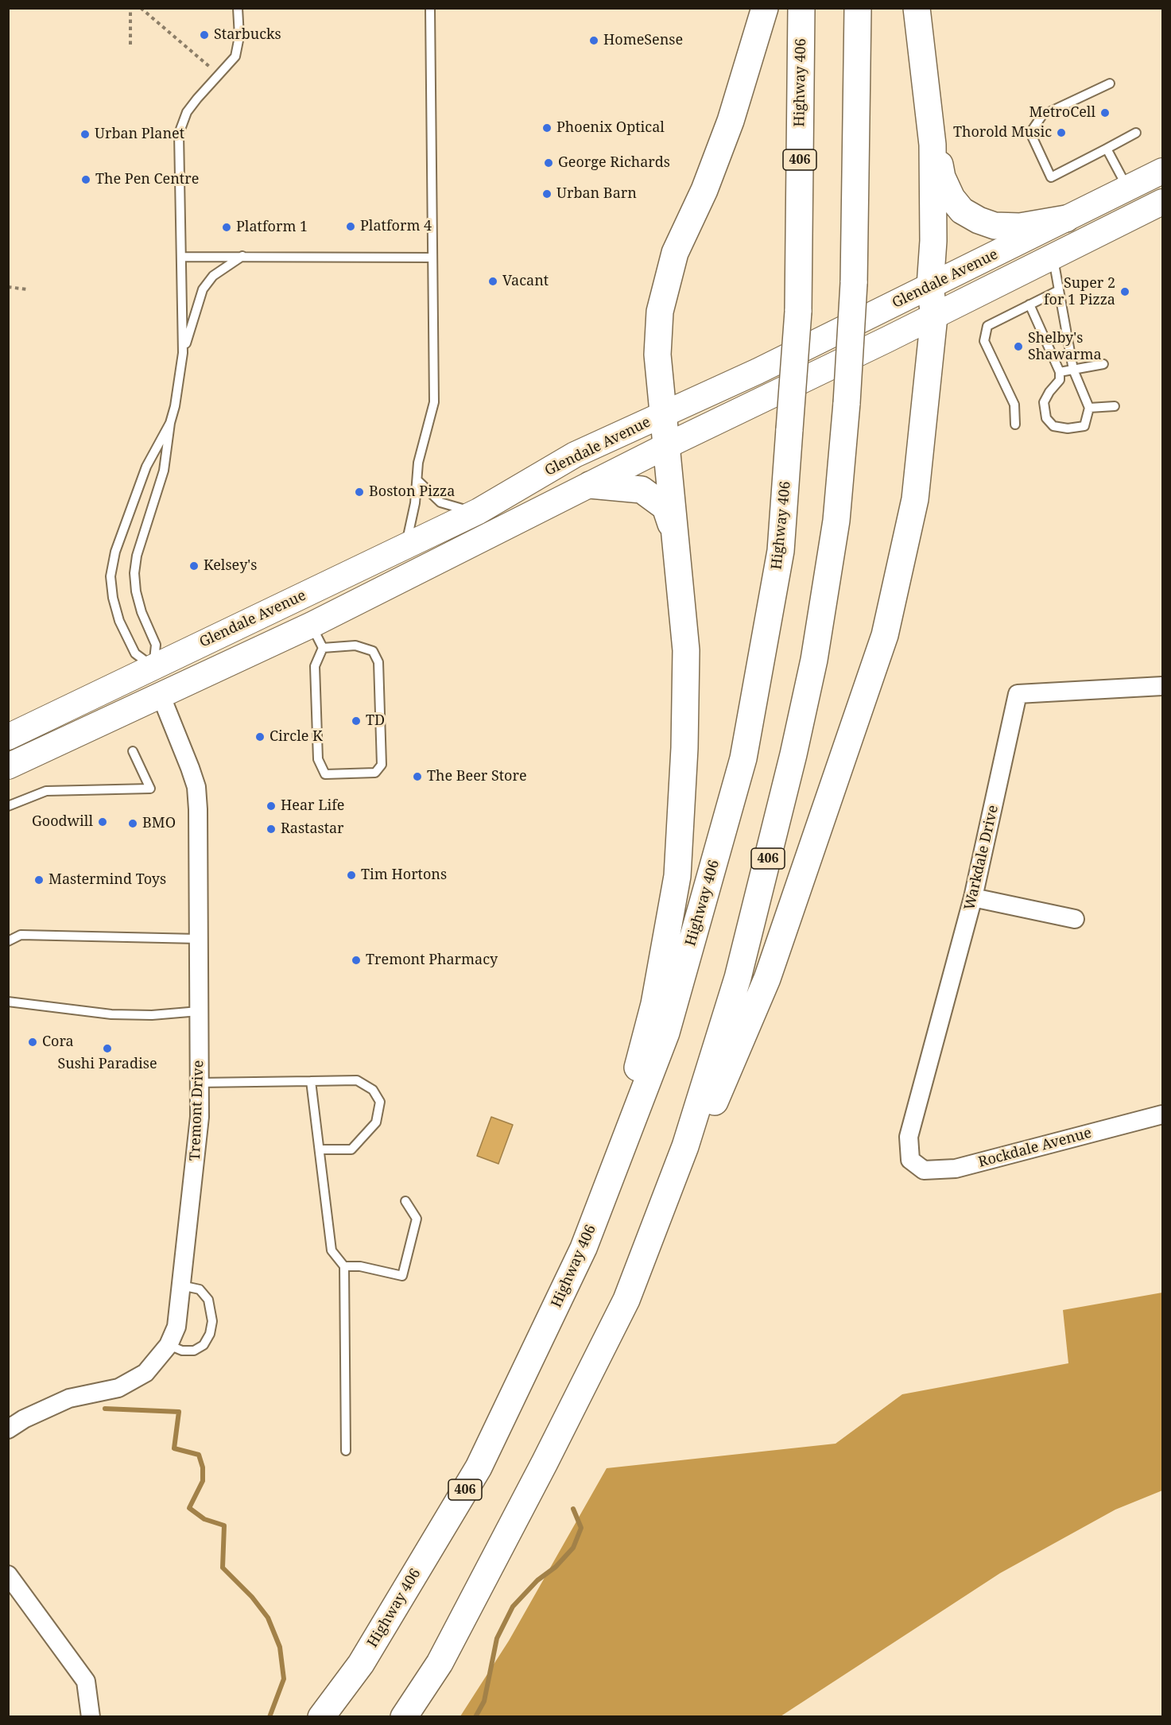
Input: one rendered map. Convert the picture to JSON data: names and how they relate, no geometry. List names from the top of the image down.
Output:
{
  "streets": {
    "highway": ["Highway 406", "406"],
    "main road": ["Glendale Avenue"],
    "street": ["Warkdale Drive", "Tremont Drive", "Rockdale Avenue"]
  },
  "crossings": [
    ["Glendale Avenue", "Tremont Drive"],
    ["Warkdale Drive", "Rockdale Avenue"]
  ],
  "places": [
    "Starbucks",
    "HomeSense",
    "MetroCell",
    "Phoenix Optical",
    "Thorold Music",
    "Urban Planet",
    "George Richards",
    "The Pen Centre",
    "Urban Barn",
    "Platform 4",
    "Platform 1",
    "Vacant",
    "Super 2 for 1 Pizza",
    "Shelby's Shawarma",
    "Boston Pizza",
    "Kelsey's",
    "TD",
    "Circle K",
    "The Beer Store",
    "Hear Life",
    "Goodwill",
    "BMO",
    "Rastastar",
    "Tim Hortons",
    "Mastermind Toys",
    "Tremont Pharmacy",
    "Cora",
    "Sushi Paradise"
  ]
}
